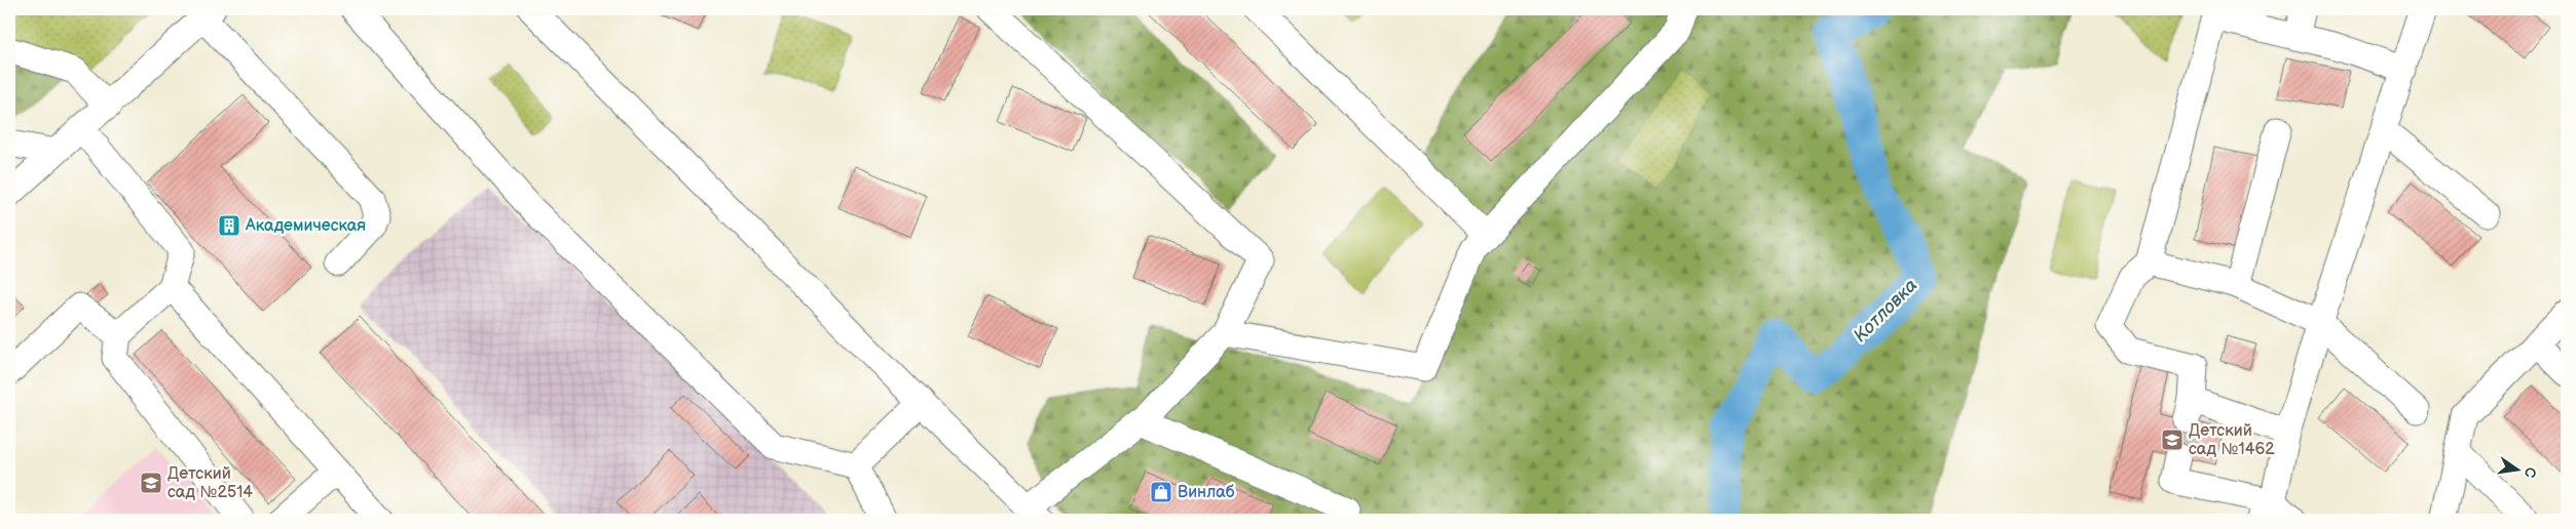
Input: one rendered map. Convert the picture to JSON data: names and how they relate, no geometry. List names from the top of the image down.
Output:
{
  "water": ["Котловка"],
  "places": {
    "building": ["Академическая"],
    "school or university": ["Детский сад №1462", "Детский сад №2514"],
    "shop": ["Винлаб"]
  },
  "north": "right"
}
